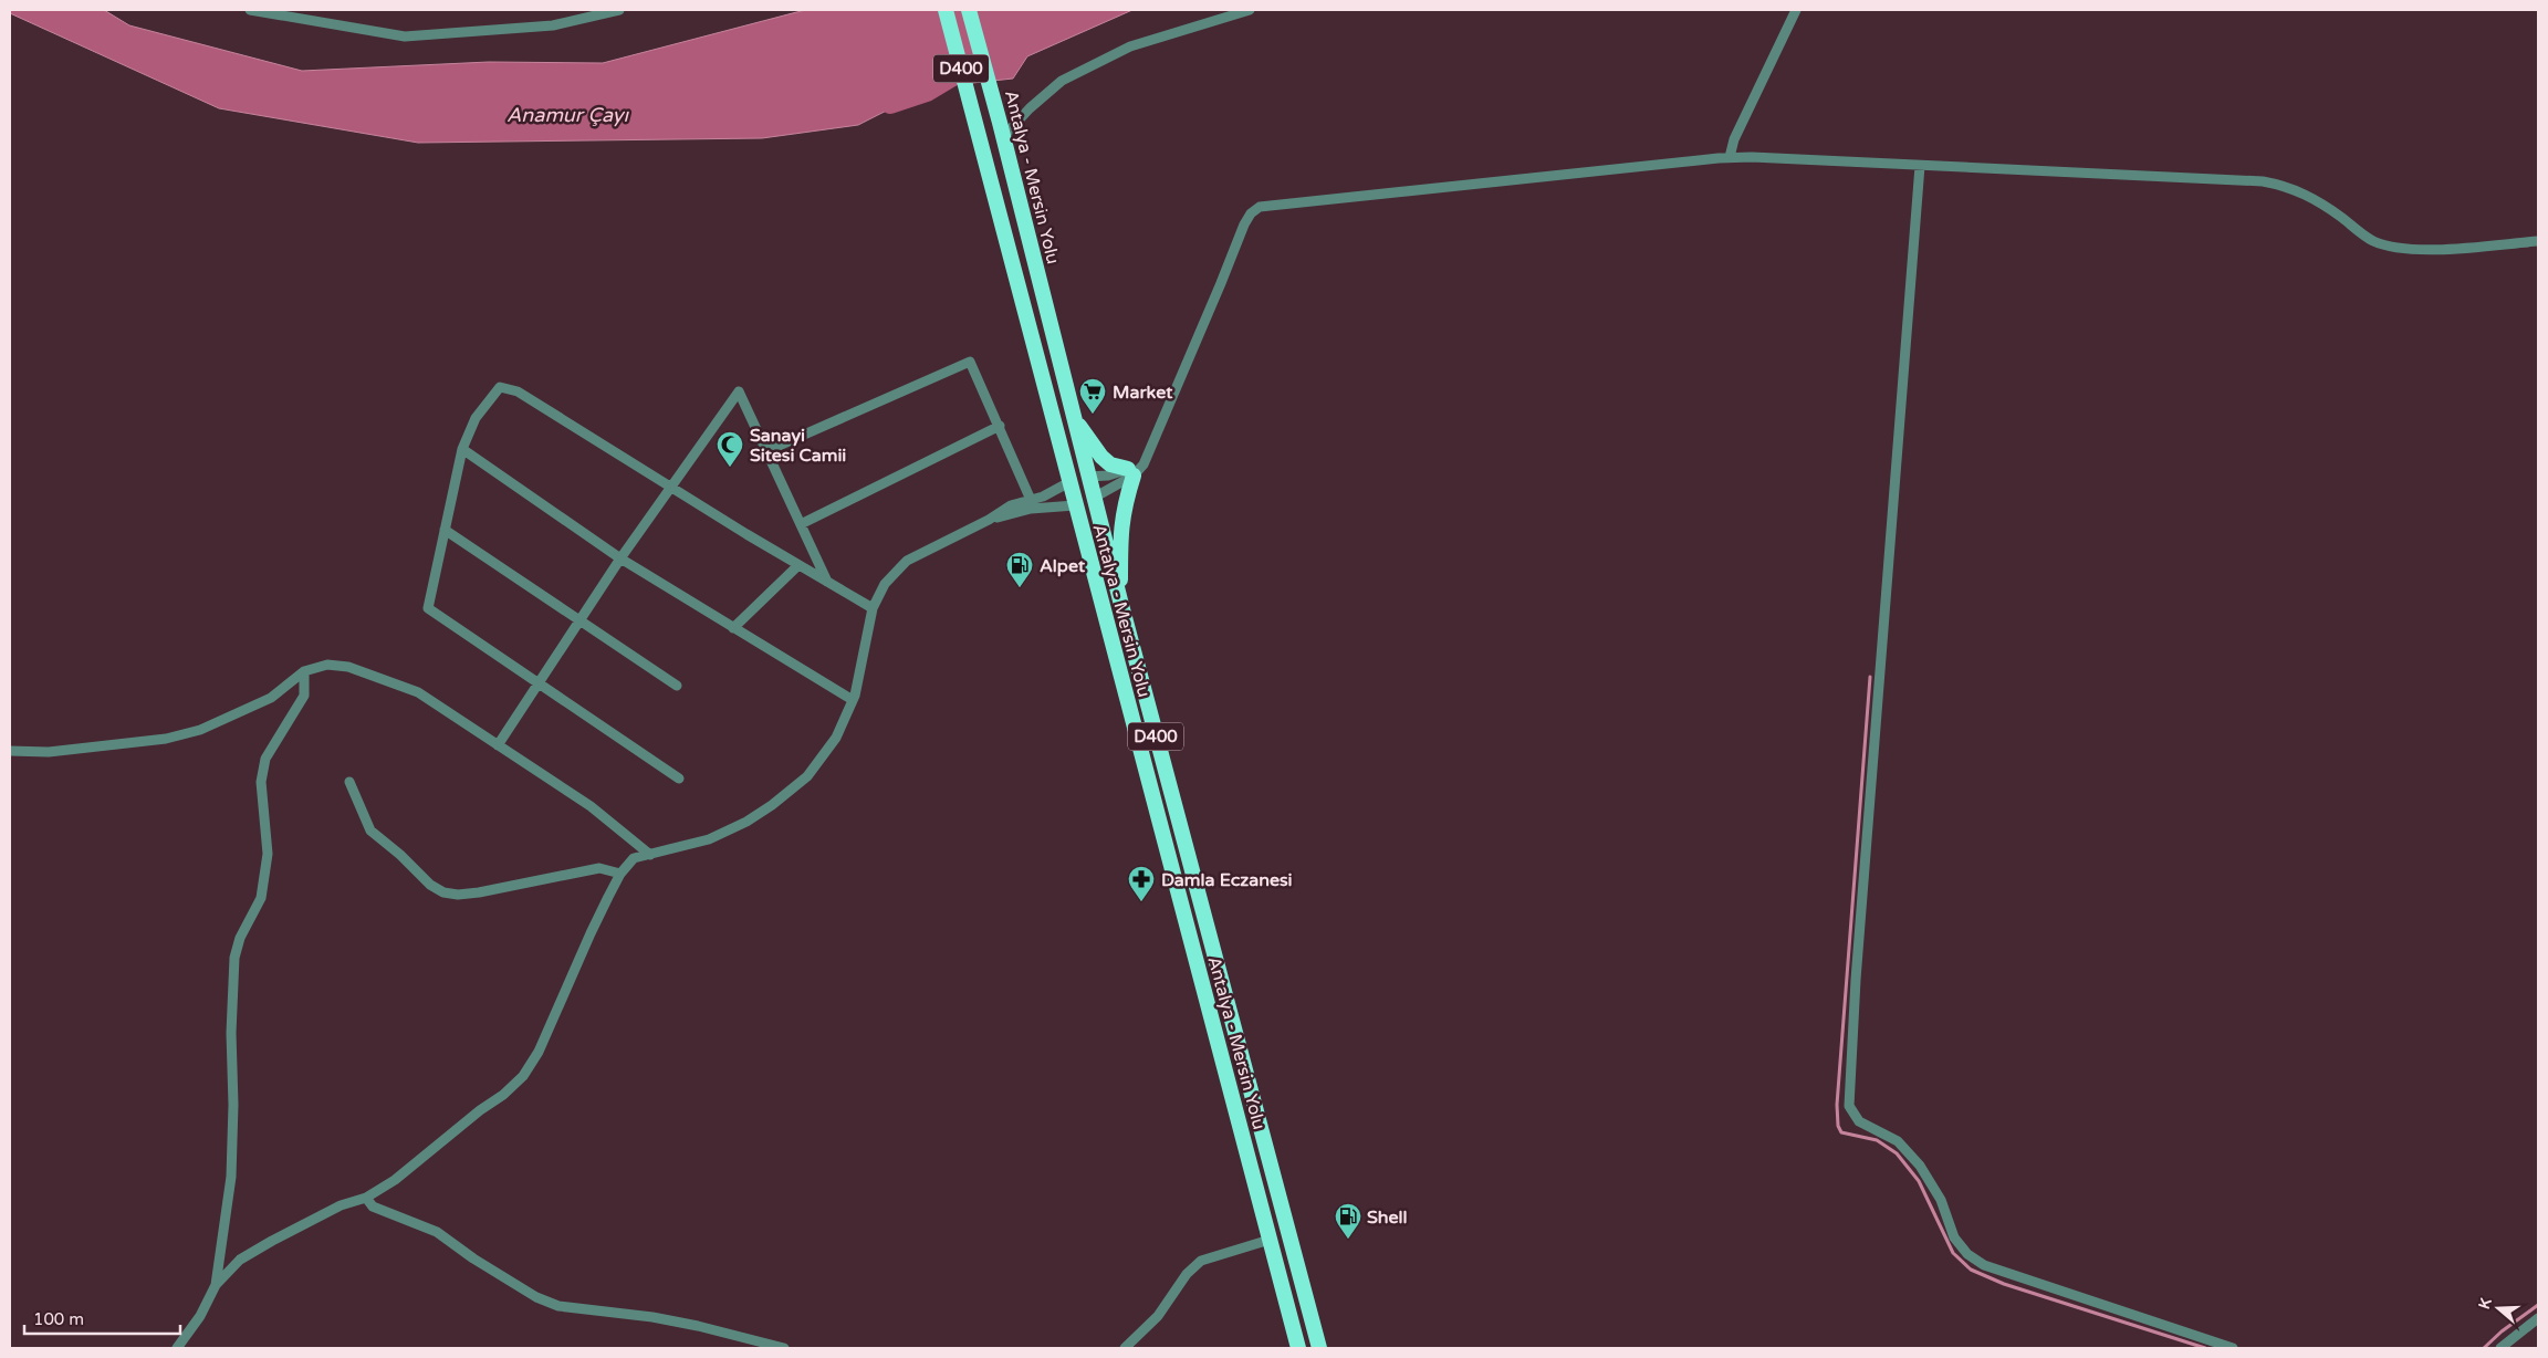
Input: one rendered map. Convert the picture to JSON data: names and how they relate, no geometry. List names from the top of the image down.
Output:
{
  "streets": {
    "highway": ["D400", "Antalya - Mersin Yolu"]
  },
  "water": ["Anamur Çayı"],
  "places": {
    "supermarket": ["Market"],
    "mosque": ["Sanayi Sitesi Camii"],
    "fuel station": ["Alpet", "Shell"],
    "pharmacy": ["Damla Eczanesi"]
  },
  "scale_bar": "100 m",
  "north": "left"
}
